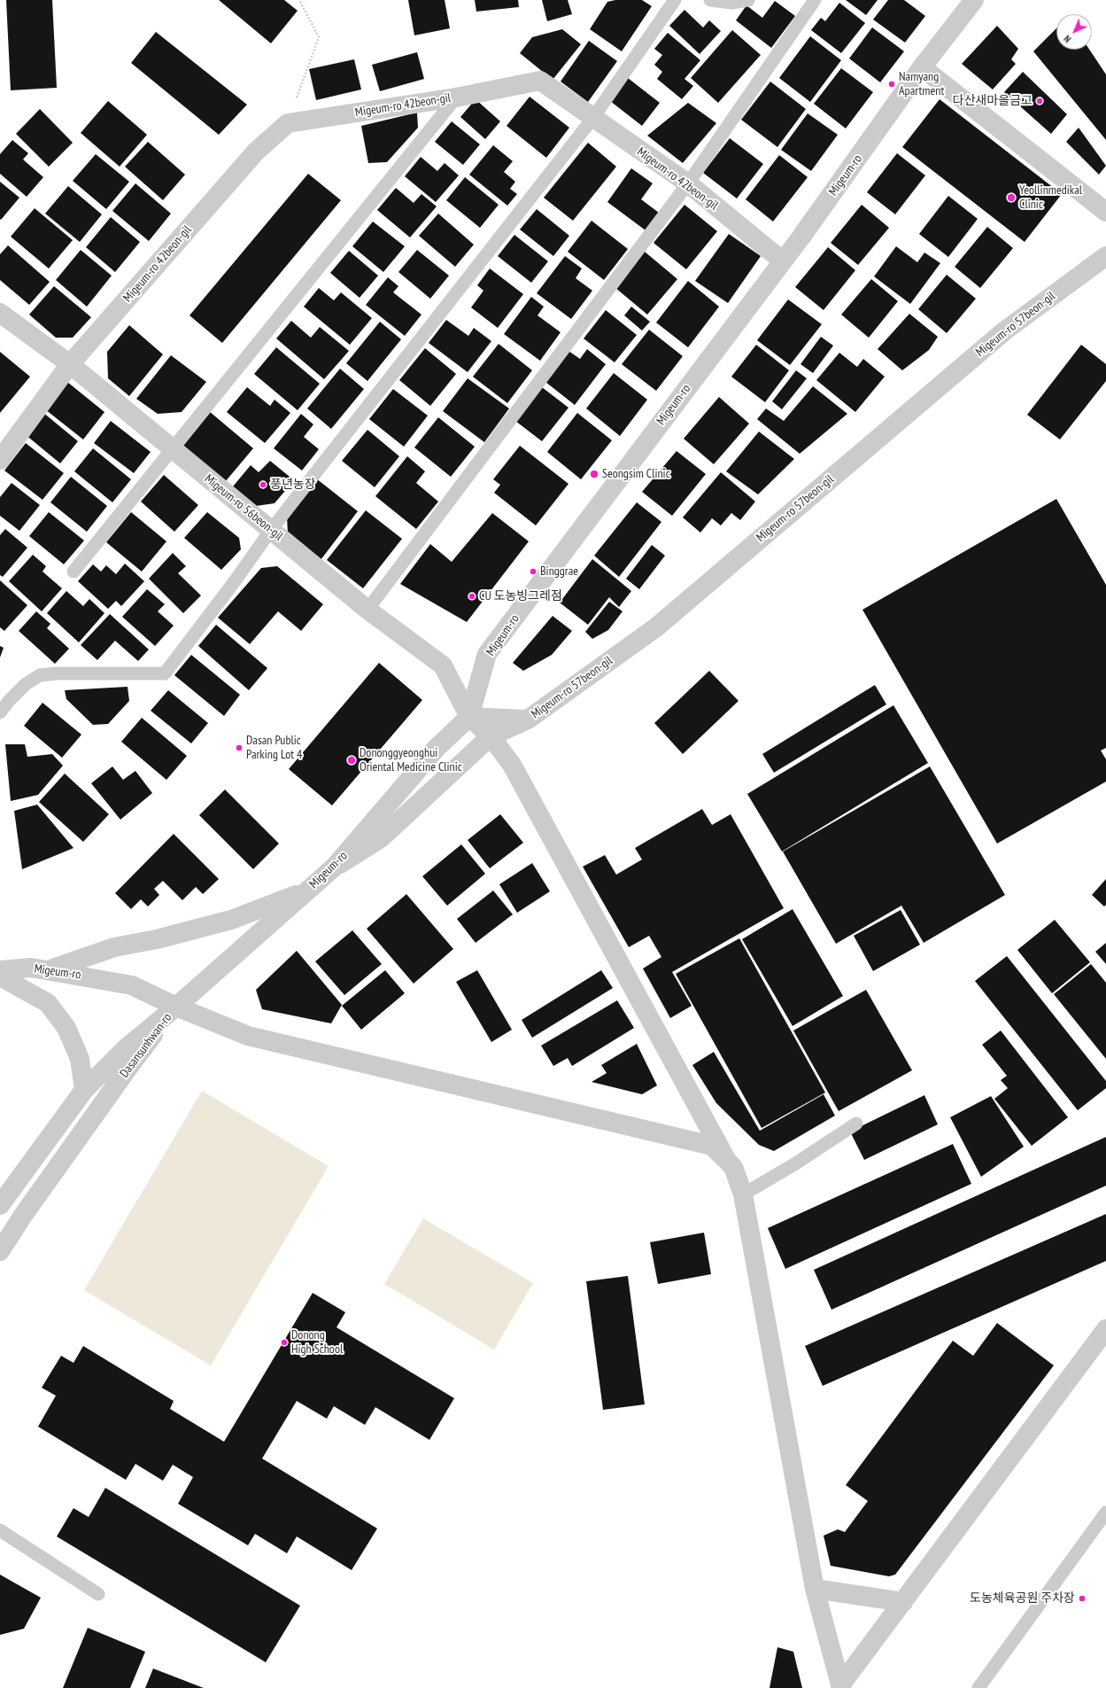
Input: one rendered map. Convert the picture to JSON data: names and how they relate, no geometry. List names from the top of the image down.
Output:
{
  "streets": {
    "street": [
      "Migeum-ro 42beon-gil",
      "Migeum-ro",
      "Migeum-ro 57beon-gil",
      "Migeum-ro 56beon-gil",
      "Dasansunhwan-ro"
    ]
  },
  "crossings": [
    ["Migeum-ro 42beon-gil", "Migeum-ro"],
    ["Migeum-ro 42beon-gil", "Migeum-ro 56beon-gil"],
    ["Migeum-ro", "Migeum-ro 57beon-gil"],
    ["Migeum-ro", "Migeum-ro 56beon-gil"],
    ["Migeum-ro", "Dasansunhwan-ro"],
    ["Migeum-ro 57beon-gil", "Migeum-ro 56beon-gil"]
  ],
  "places": [
    "Namyang Apartment",
    "다산새마을금고",
    "Yeollinmedikal Clinic",
    "Seongsim Clinic",
    "풍년농장",
    "Binggrae",
    "CU 도농빙그레점",
    "Dasan Public Parking Lot 4",
    "Dononggyeonghui Oriental Medicine Clinic",
    "Donong High School",
    "도농체육공원 주차장"
  ],
  "north": "bottom left"
}
